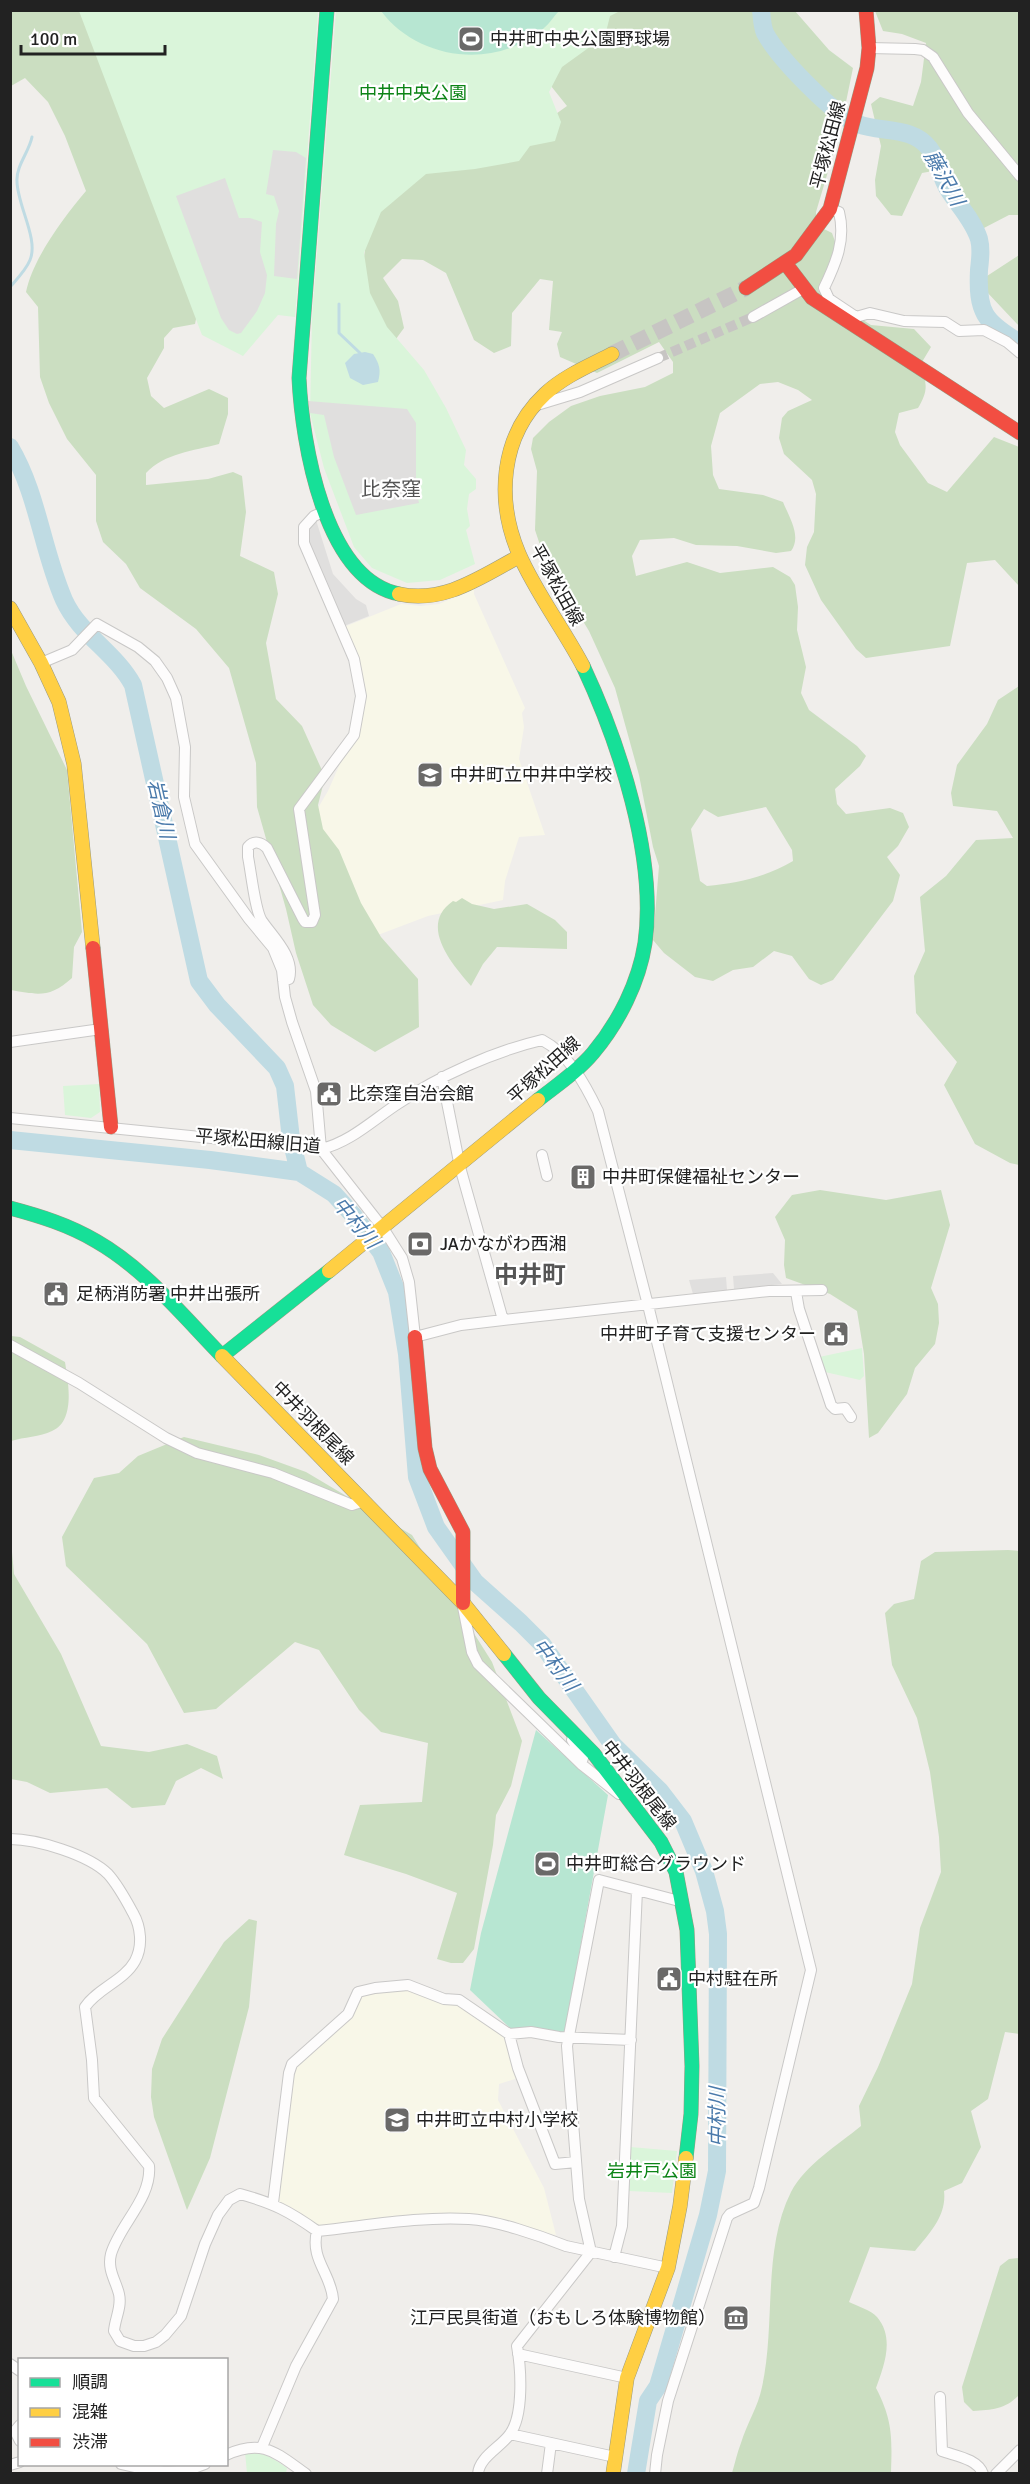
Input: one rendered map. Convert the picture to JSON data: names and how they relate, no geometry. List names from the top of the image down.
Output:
{
  "streets": {
    "main road": ["平塚松田線", "中井羽根尾線"],
    "street": ["平塚松田線旧道"]
  },
  "crossings": [
    ["平塚松田線", "平塚松田線旧道"],
    ["平塚松田線", "中井羽根尾線"]
  ],
  "districts": ["比奈窪", "中井町"],
  "water": ["藤沢川", "岩倉川", "中村川"],
  "parks": ["中井中央公園", "岩井戸公園"],
  "places": {
    "sports": ["中井町中央公園野球場", "中井町総合グラウンド"],
    "school or university": ["中井町立中井中学校", "中井町立中村小学校"],
    "public building": [
      "比奈窪自治会館",
      "足柄消防署 中井出張所",
      "中井町子育て支援センター",
      "中村駐在所"
    ],
    "building": ["中井町保健福祉センター"],
    "bank": ["JAかながわ西湘"],
    "museum": ["江戸民具街道（おもしろ体験博物館）"]
  },
  "legend": ["順調", "混雑", "渋滞"],
  "scale_bar": "100 m"
}
